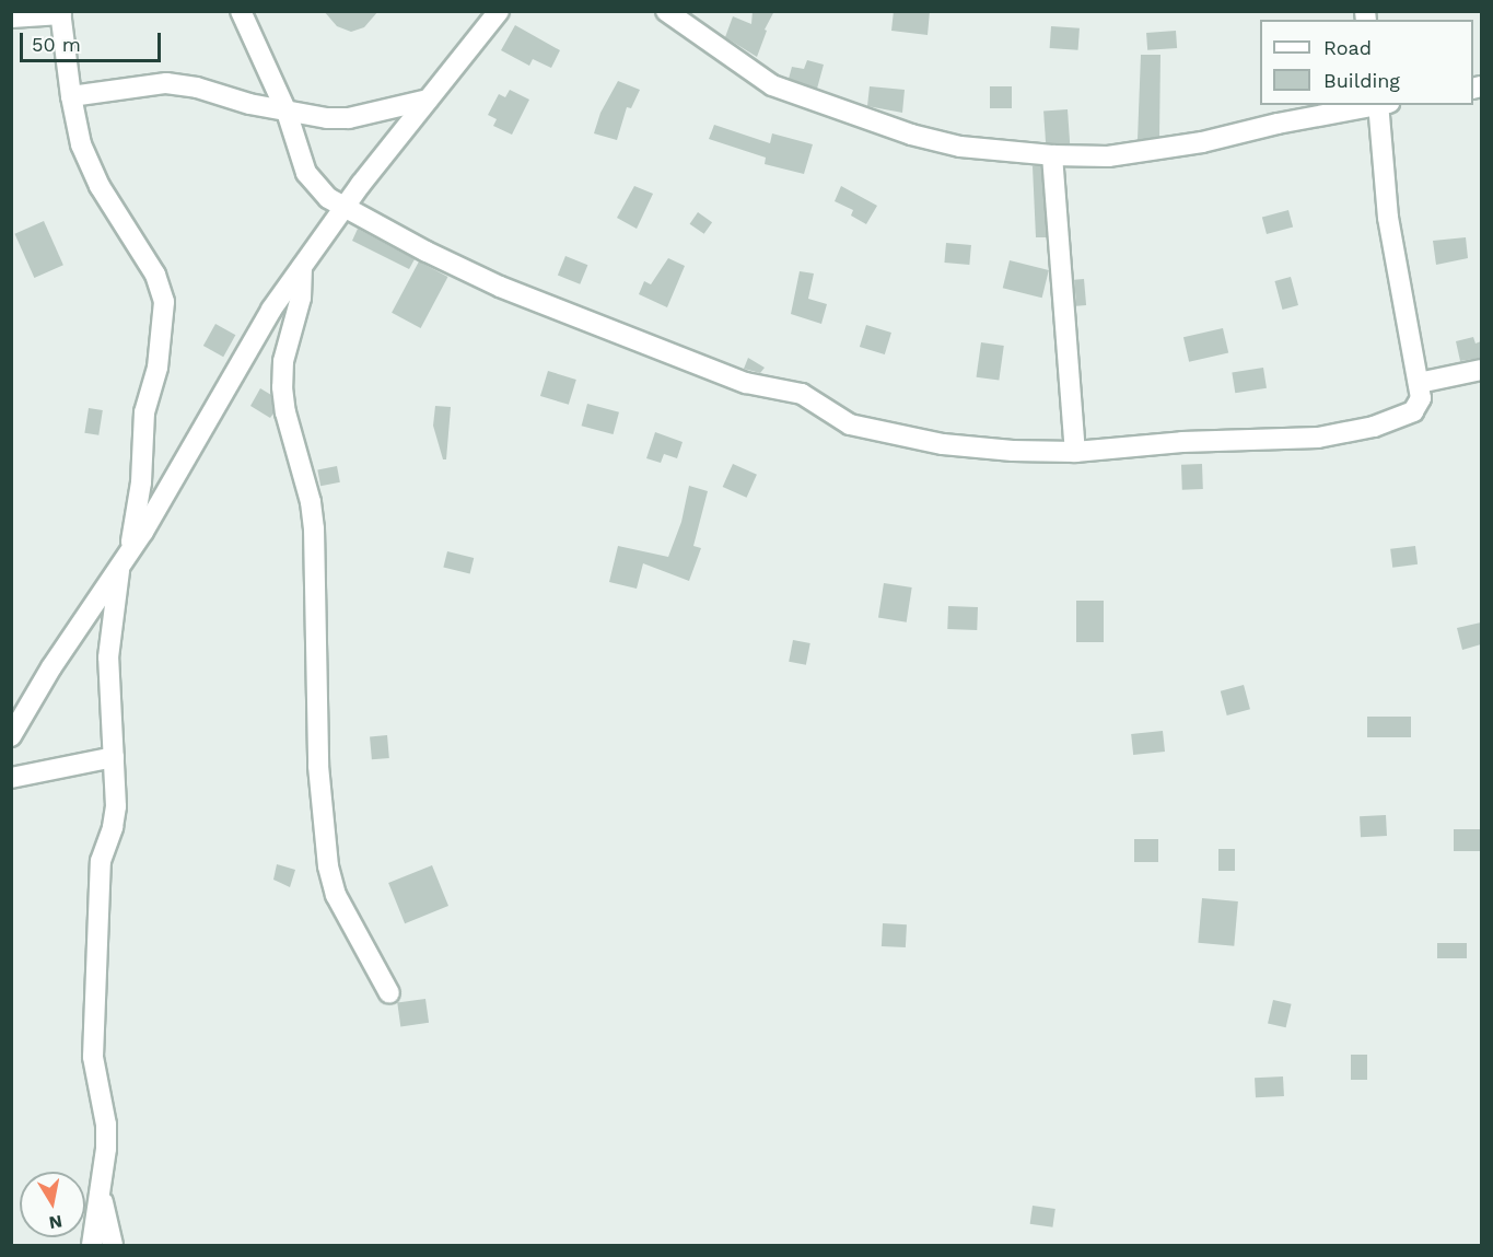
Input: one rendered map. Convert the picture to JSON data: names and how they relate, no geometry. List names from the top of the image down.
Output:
{
  "legend": ["Road", "Building"],
  "scale_bar": "50 m",
  "north": "bottom"
}
